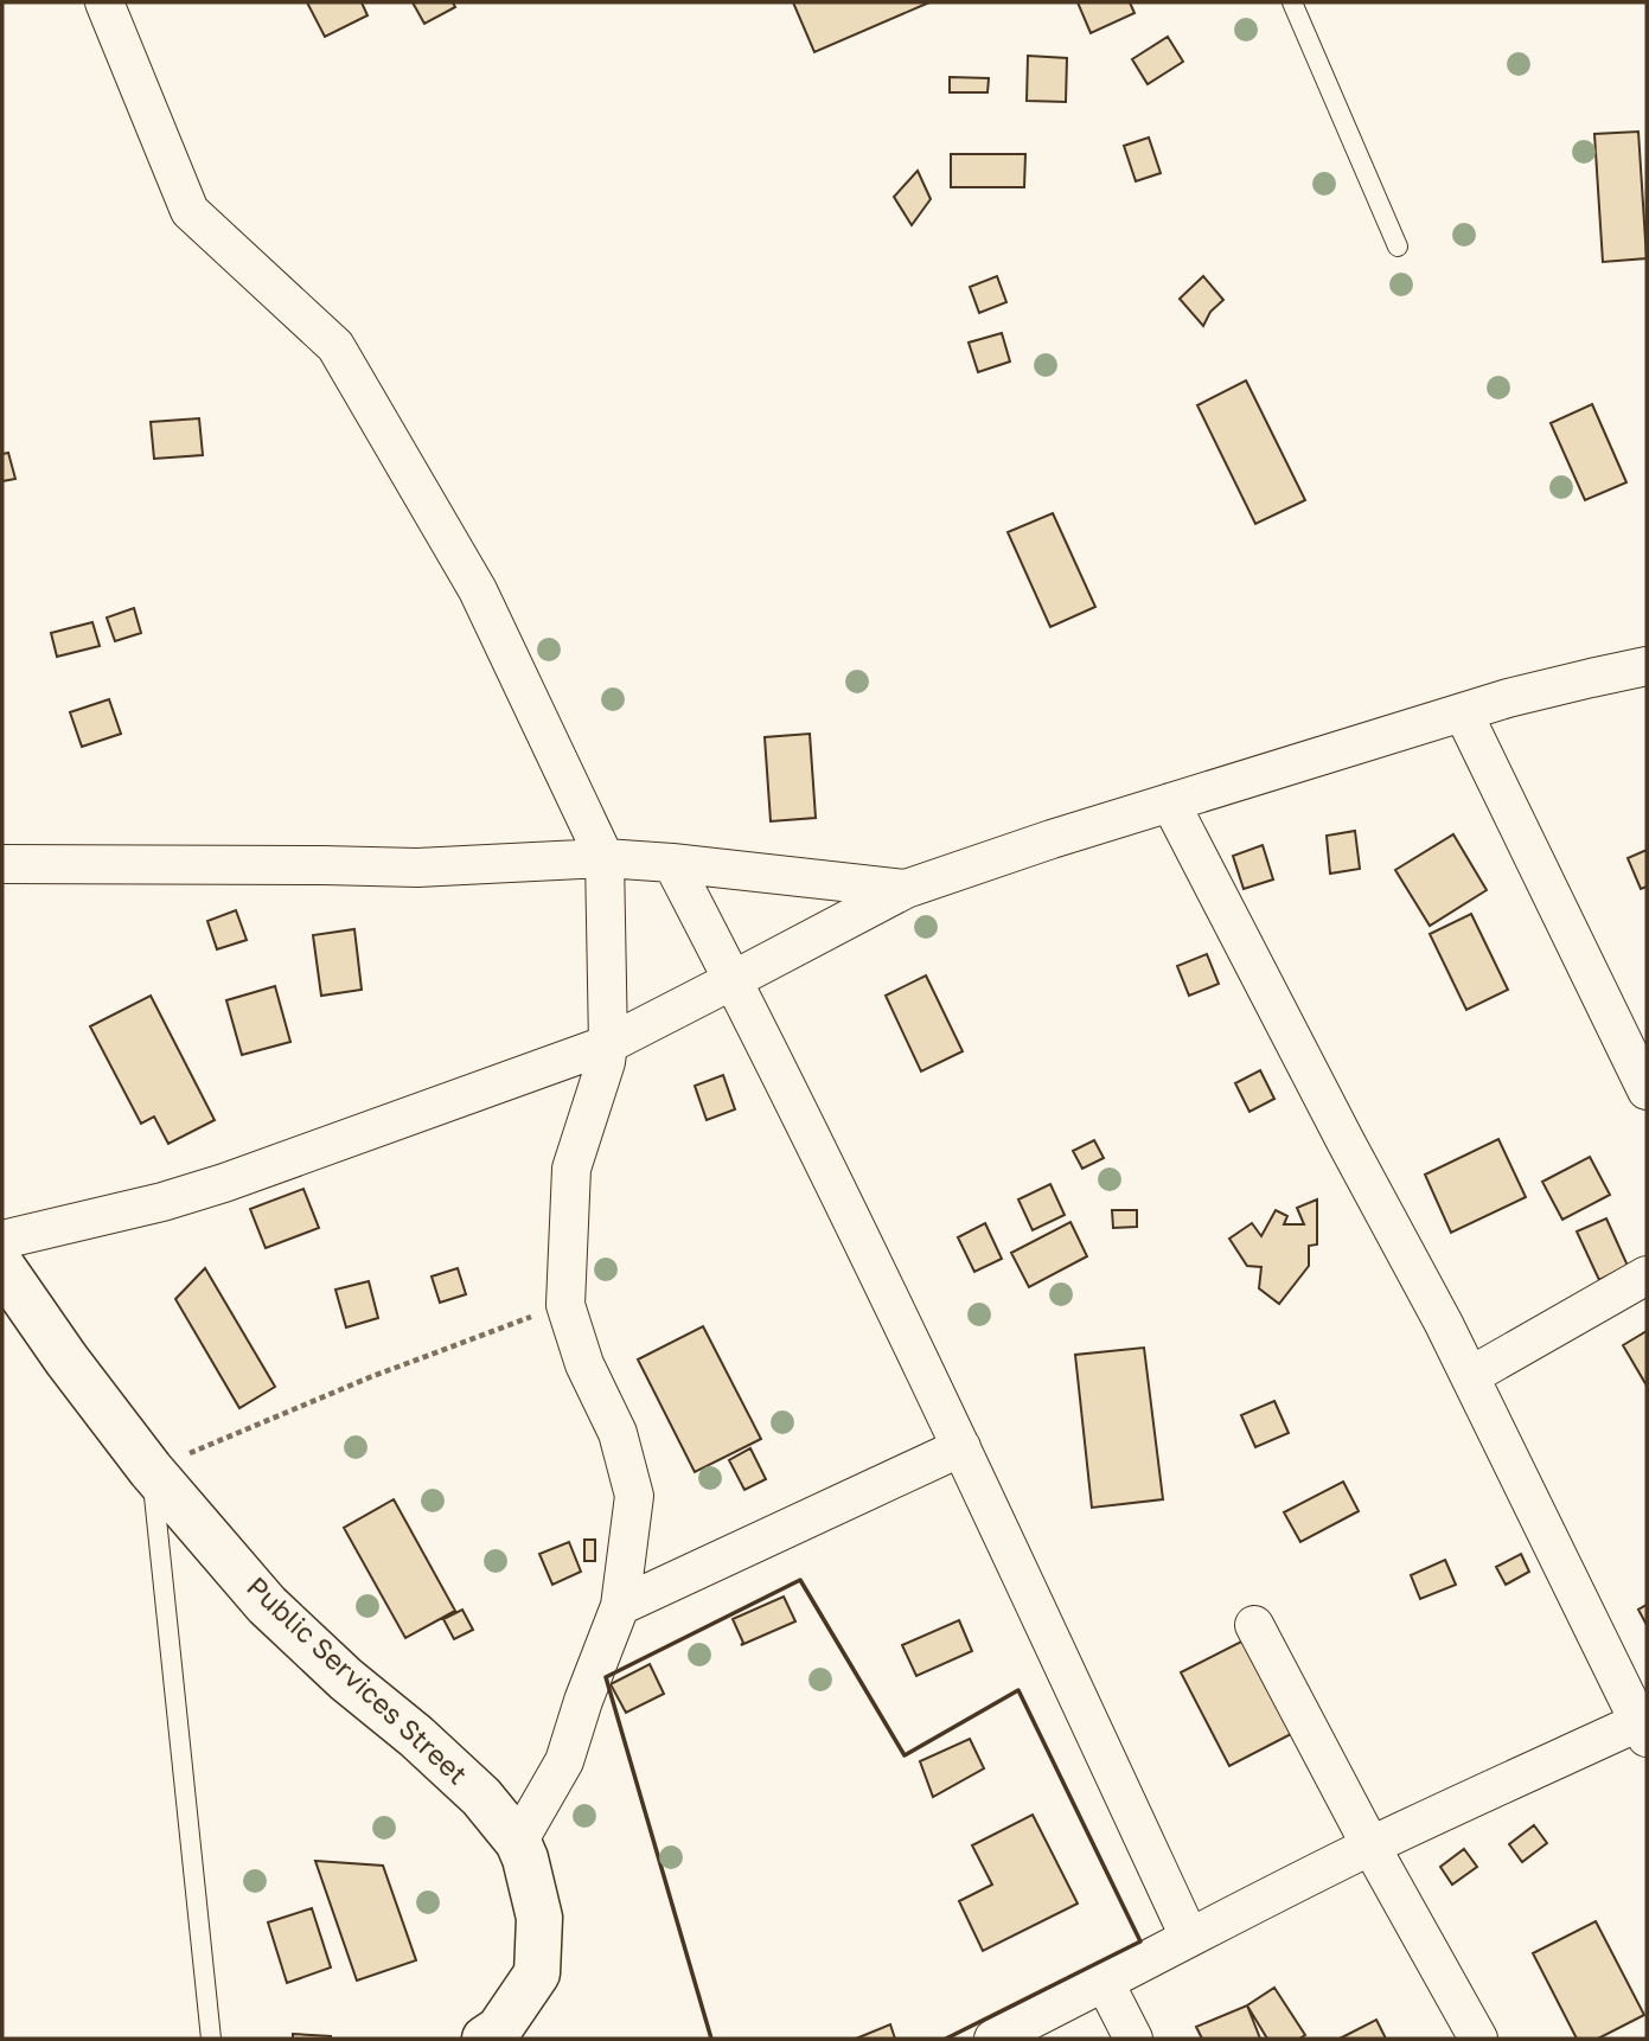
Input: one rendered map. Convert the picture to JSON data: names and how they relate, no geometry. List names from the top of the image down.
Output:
{
  "streets": {
    "street": ["Public Services Street"]
  }
}
